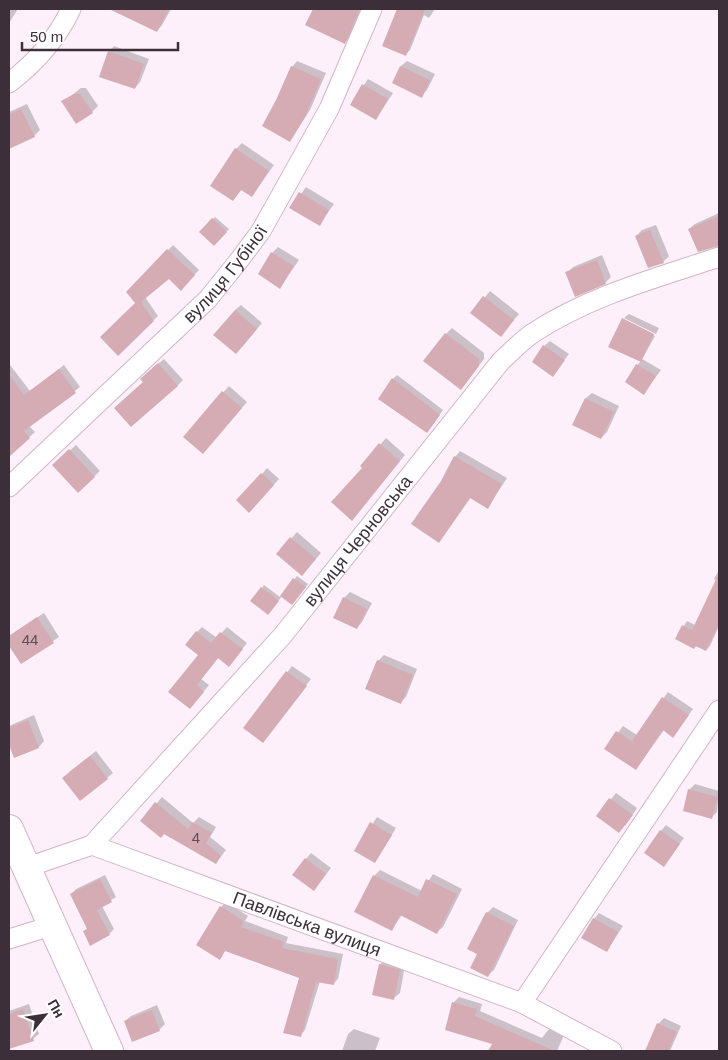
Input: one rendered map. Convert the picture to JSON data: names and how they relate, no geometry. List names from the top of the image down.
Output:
{
  "streets": {
    "street": ["вулиця Губіної", "вулиця Черновська", "Павлівська вулиця"]
  },
  "crossings": [
    ["вулиця Черновська", "Павлівська вулиця"]
  ],
  "house_numbers": ["44", "4"],
  "scale_bar": "50 m",
  "north": "top right"
}
